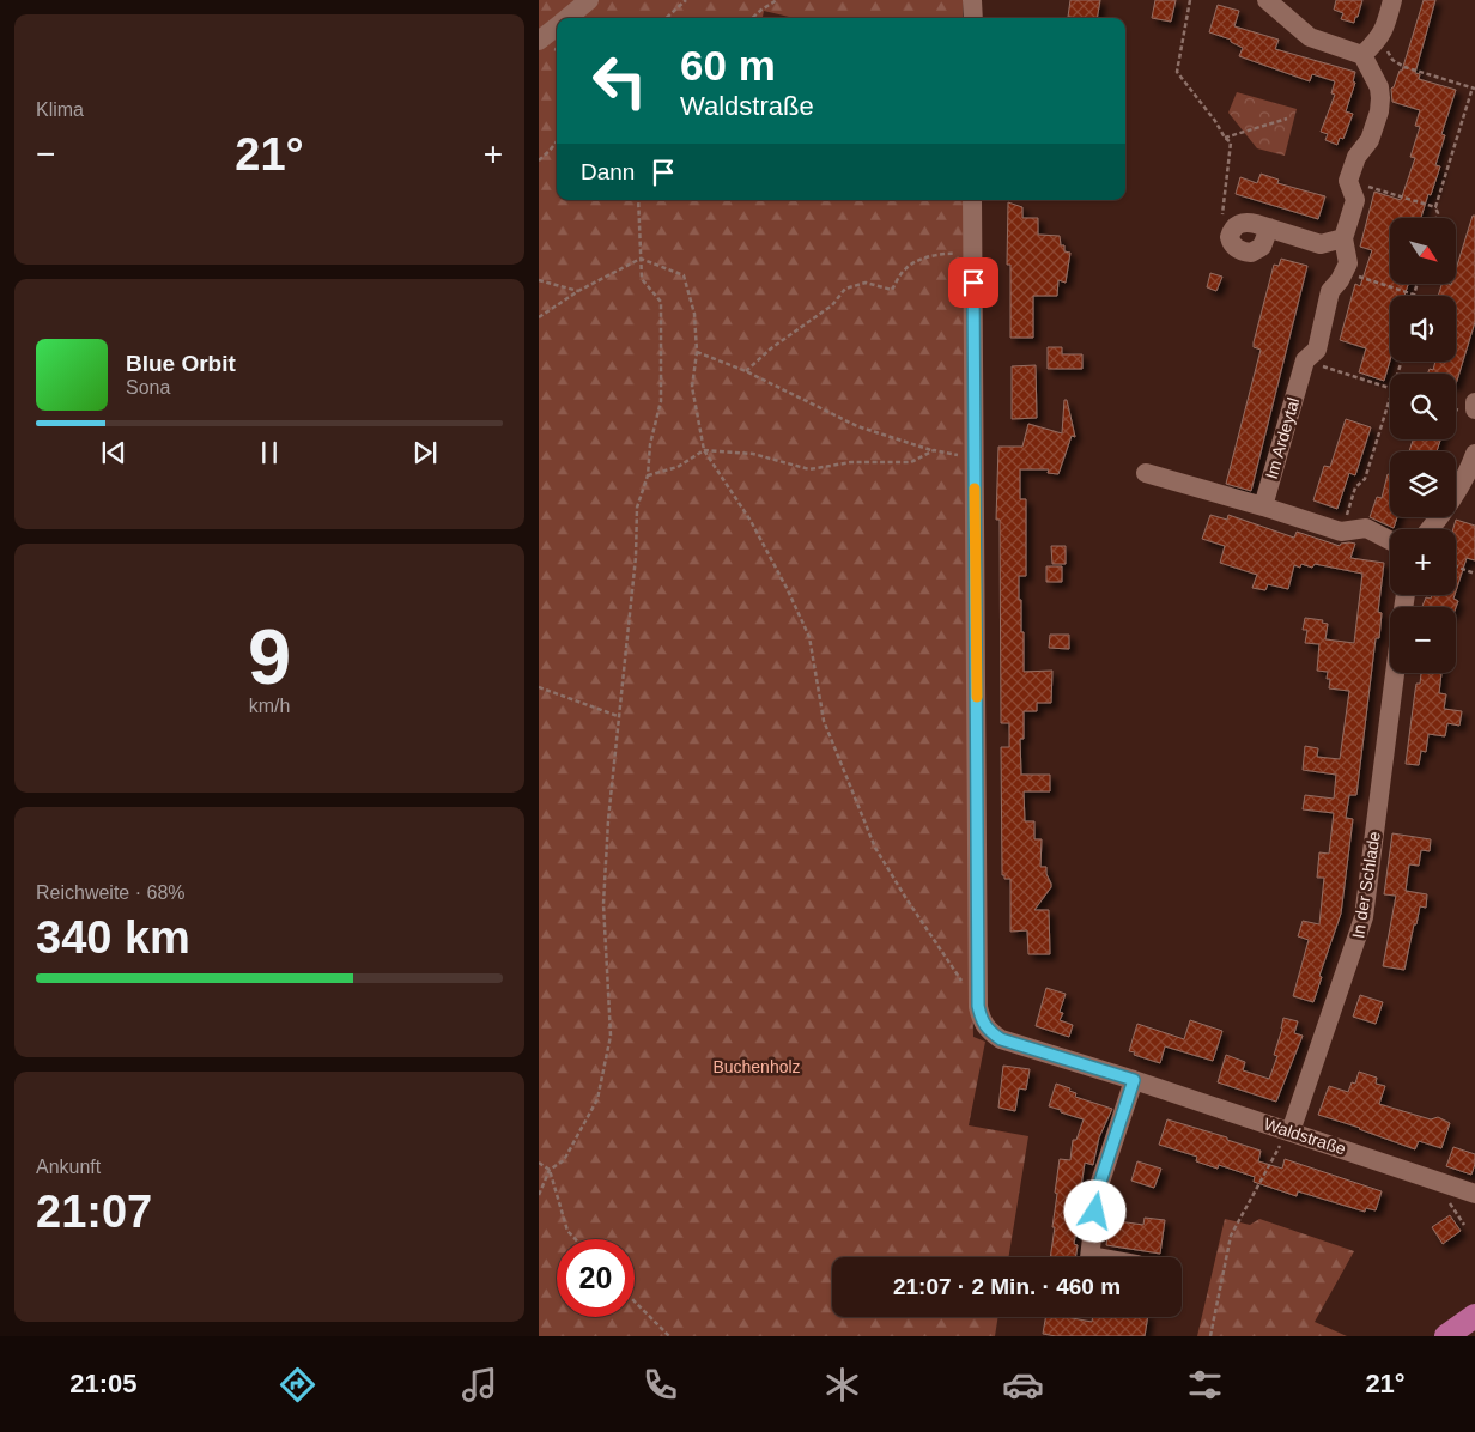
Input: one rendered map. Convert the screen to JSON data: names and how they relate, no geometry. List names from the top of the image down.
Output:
{
  "streets": {
    "street": ["Im Ardeytal", "In der Schlade", "Waldstraße"]
  },
  "crossings": [
    ["In der Schlade", "Waldstraße"]
  ],
  "parks": ["Buchenholz"],
  "north": "bottom right",
  "page": {
    "tile": [
      "Klima",
      ["9", "km/h"],
      ["Reichweite · 68%", "340 km"],
      ["Ankunft", "21:07"]
    ],
    "turn": ["60 m", "Waldstraße"],
    "heat": ["−", "21°", "+"],
    "then": "Dann",
    "map_buttons": ["+", "−"],
    "song": ["Blue Orbit", "Sona"],
    "limit": "20",
    "trip": "21:07 · 2 Min. · 460 m",
    "tabs": ["21:05", "21°"]
  }
}
